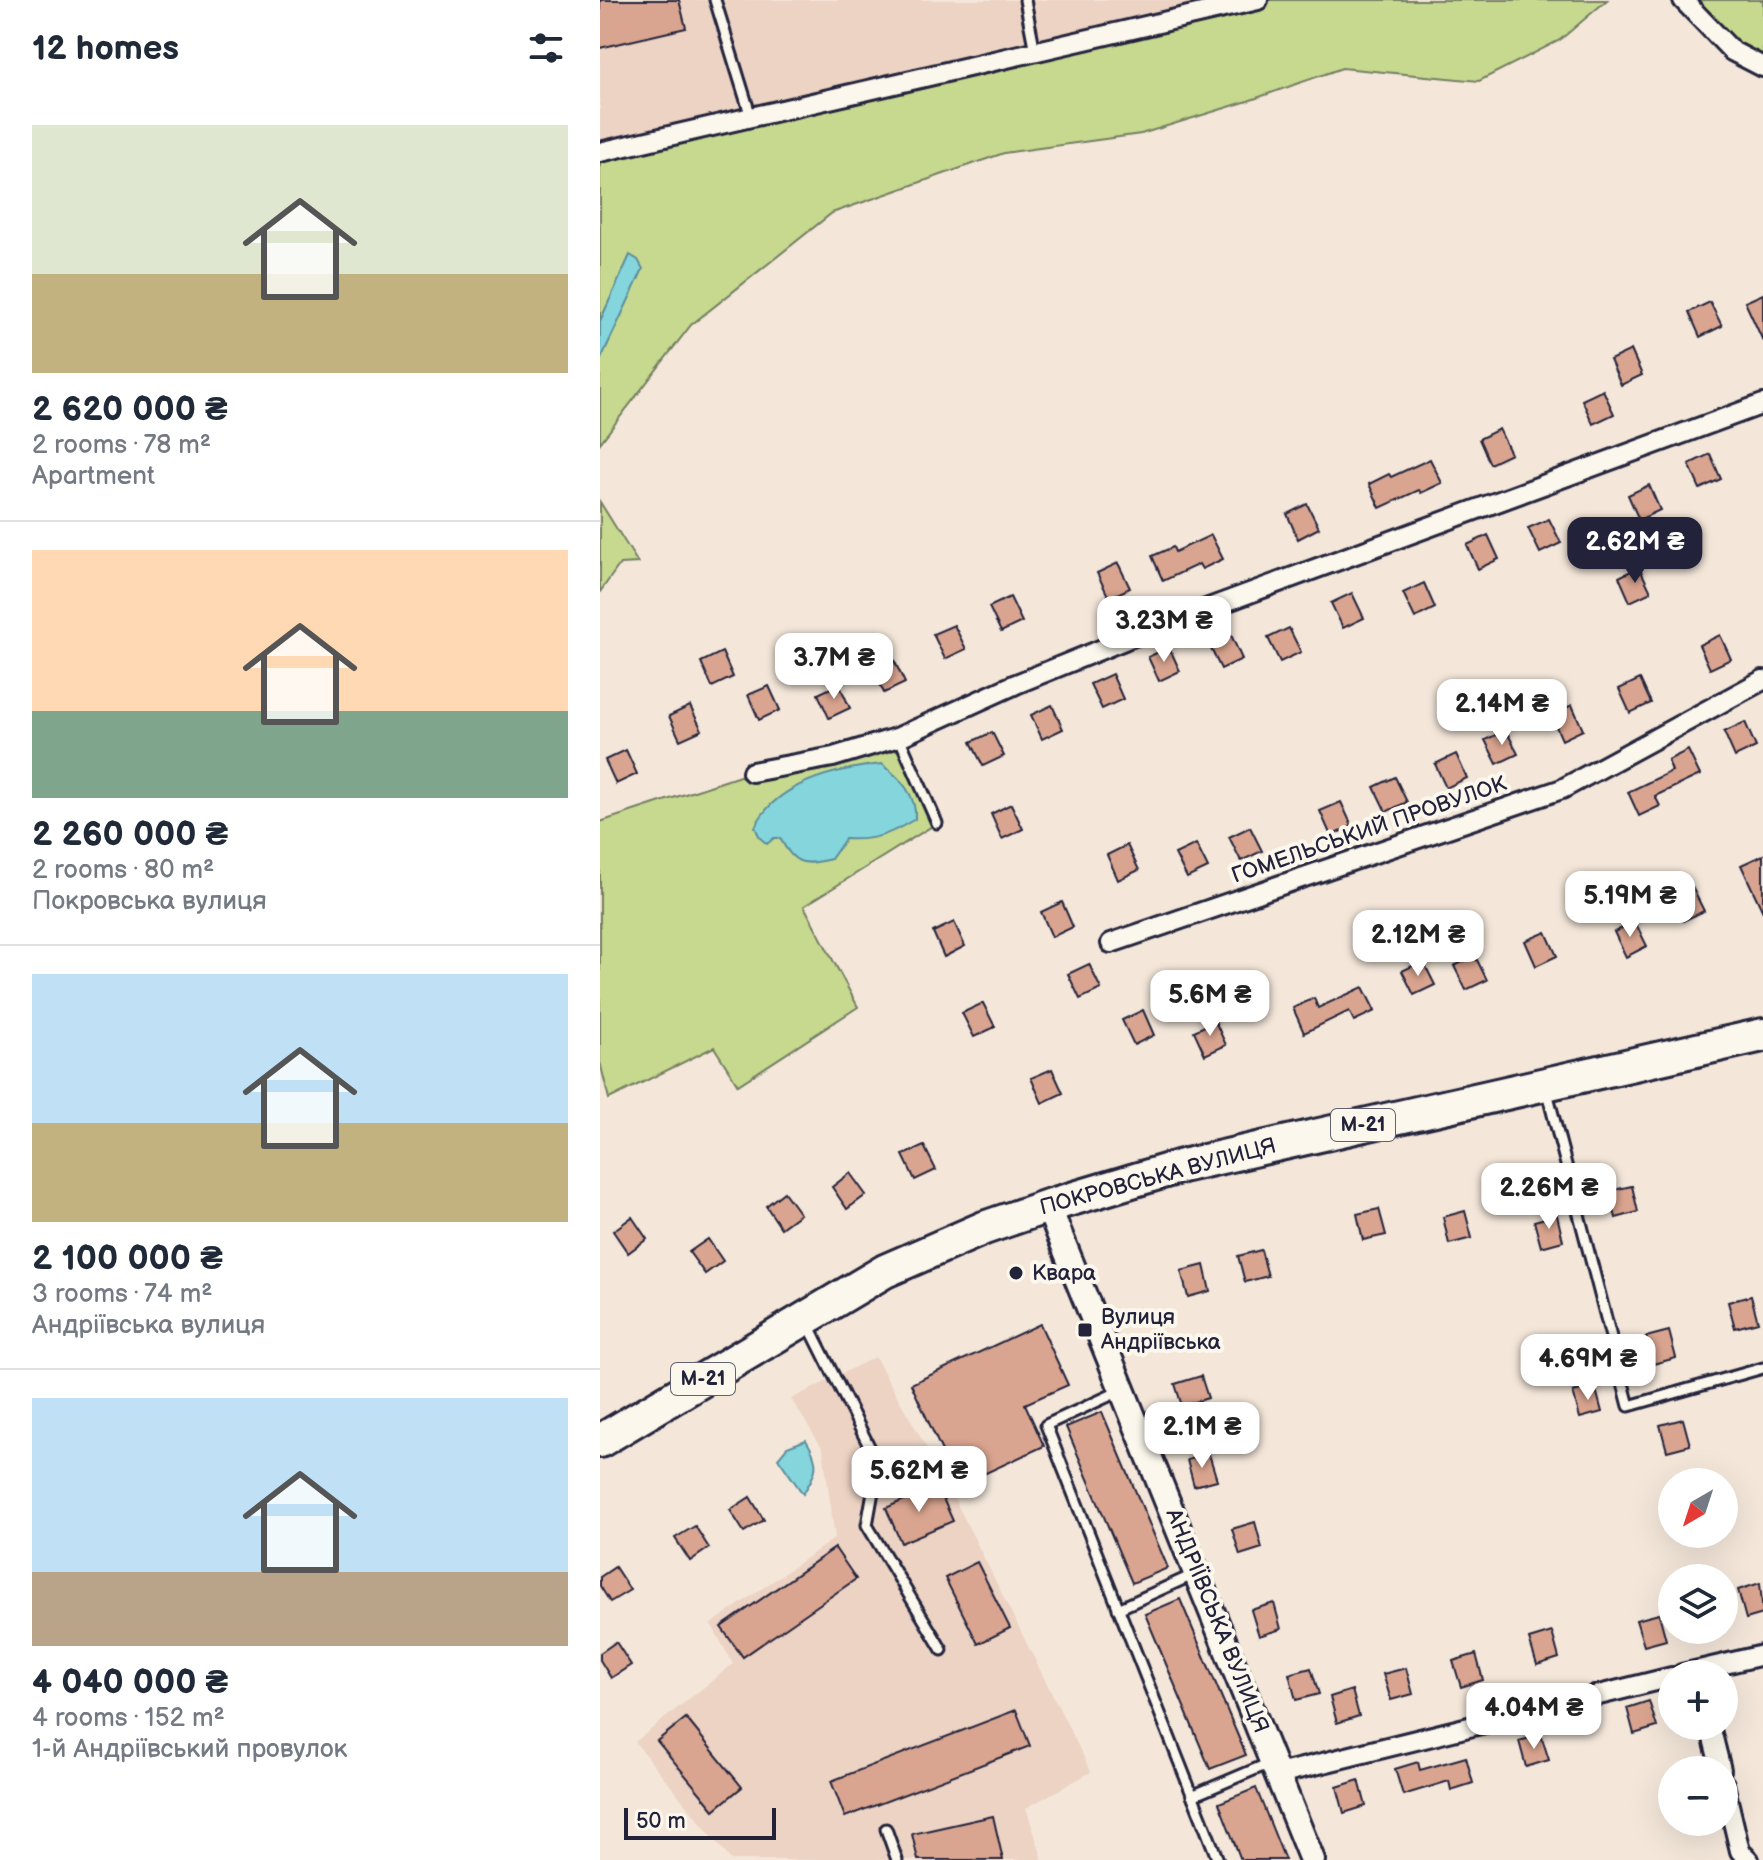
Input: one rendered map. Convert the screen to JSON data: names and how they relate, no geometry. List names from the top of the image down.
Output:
{
  "streets": {
    "highway": ["М-21", "ПОКРОВСЬКА ВУЛИЦЯ"],
    "street": ["ГОМЕЛЬСЬКИЙ ПРОВУЛОК", "АНДРІЇВСЬКА ВУЛИЦЯ"]
  },
  "crossings": [
    ["ПОКРОВСЬКА ВУЛИЦЯ", "АНДРІЇВСЬКА ВУЛИЦЯ"]
  ],
  "places": {
    "other": ["Квара"],
    "transit": ["Вулиця Андріївська"]
  },
  "scale_bar": "50 m",
  "north": "bottom left",
  "page": {
    "heading": "12 homes",
    "list": [
      {
        "name": "2 620 000 ₴",
        "note": "2 rooms · 78 m² · Apartment"
      },
      {
        "name": "2 260 000 ₴",
        "note": "2 rooms · 80 m² · Покровська вулиця"
      },
      {
        "name": "2 100 000 ₴",
        "note": "3 rooms · 74 m² · Андріївська вулиця"
      },
      {
        "name": "4 040 000 ₴",
        "note": "4 rooms · 152 m² · 1-й Андріївський провулок"
      }
    ],
    "price": [
      "2.62M ₴",
      "3.23M ₴",
      "3.7M ₴",
      "2.14M ₴",
      "5.19M ₴",
      "2.12M ₴",
      "5.6M ₴",
      "2.26M ₴",
      "4.69M ₴",
      "2.1M ₴",
      "5.62M ₴",
      "4.04M ₴"
    ],
    "map_buttons": ["+", "−"],
    "scale": "50 m"
  }
}
